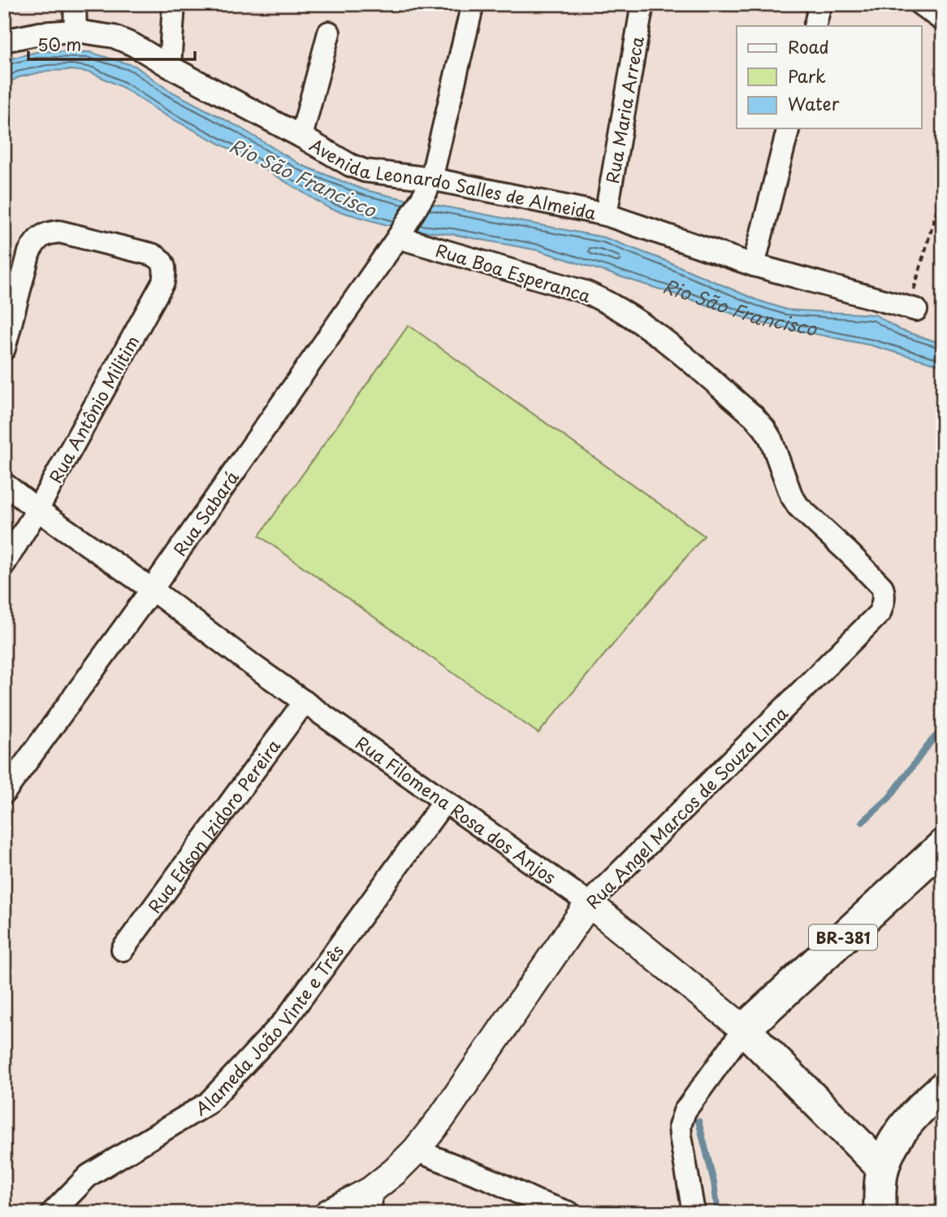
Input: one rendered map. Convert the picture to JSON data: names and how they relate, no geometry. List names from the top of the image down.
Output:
{
  "streets": {
    "main road": ["Rua Filomena Rosa dos Anjos", "BR-381"],
    "street": [
      "Rua Maria Arreca",
      "Avenida Leonardo Salles de Almeida",
      "Rua Boa Esperanca",
      "Rua Antônio Militim",
      "Rua Sabará",
      "Rua Angel Marcos de Souza Lima",
      "Rua Edson Izidoro Pereira",
      "Alameda João Vinte e Três"
    ]
  },
  "crossings": [
    ["Rua Maria Arreca", "Avenida Leonardo Salles de Almeida"],
    ["Rua Boa Esperanca", "Rua Sabará"],
    ["Rua Boa Esperanca", "Rua Angel Marcos de Souza Lima"],
    ["Rua Antônio Militim", "Rua Filomena Rosa dos Anjos"],
    ["Rua Sabará", "Rua Filomena Rosa dos Anjos"],
    ["Rua Angel Marcos de Souza Lima", "Rua Filomena Rosa dos Anjos"],
    ["Rua Filomena Rosa dos Anjos", "Rua Edson Izidoro Pereira"],
    ["Rua Filomena Rosa dos Anjos", "BR-381"],
    ["Rua Filomena Rosa dos Anjos", "Alameda João Vinte e Três"]
  ],
  "water": ["Rio São Francisco"],
  "legend": ["Road", "Park", "Water"],
  "scale_bar": "50 m"
}
